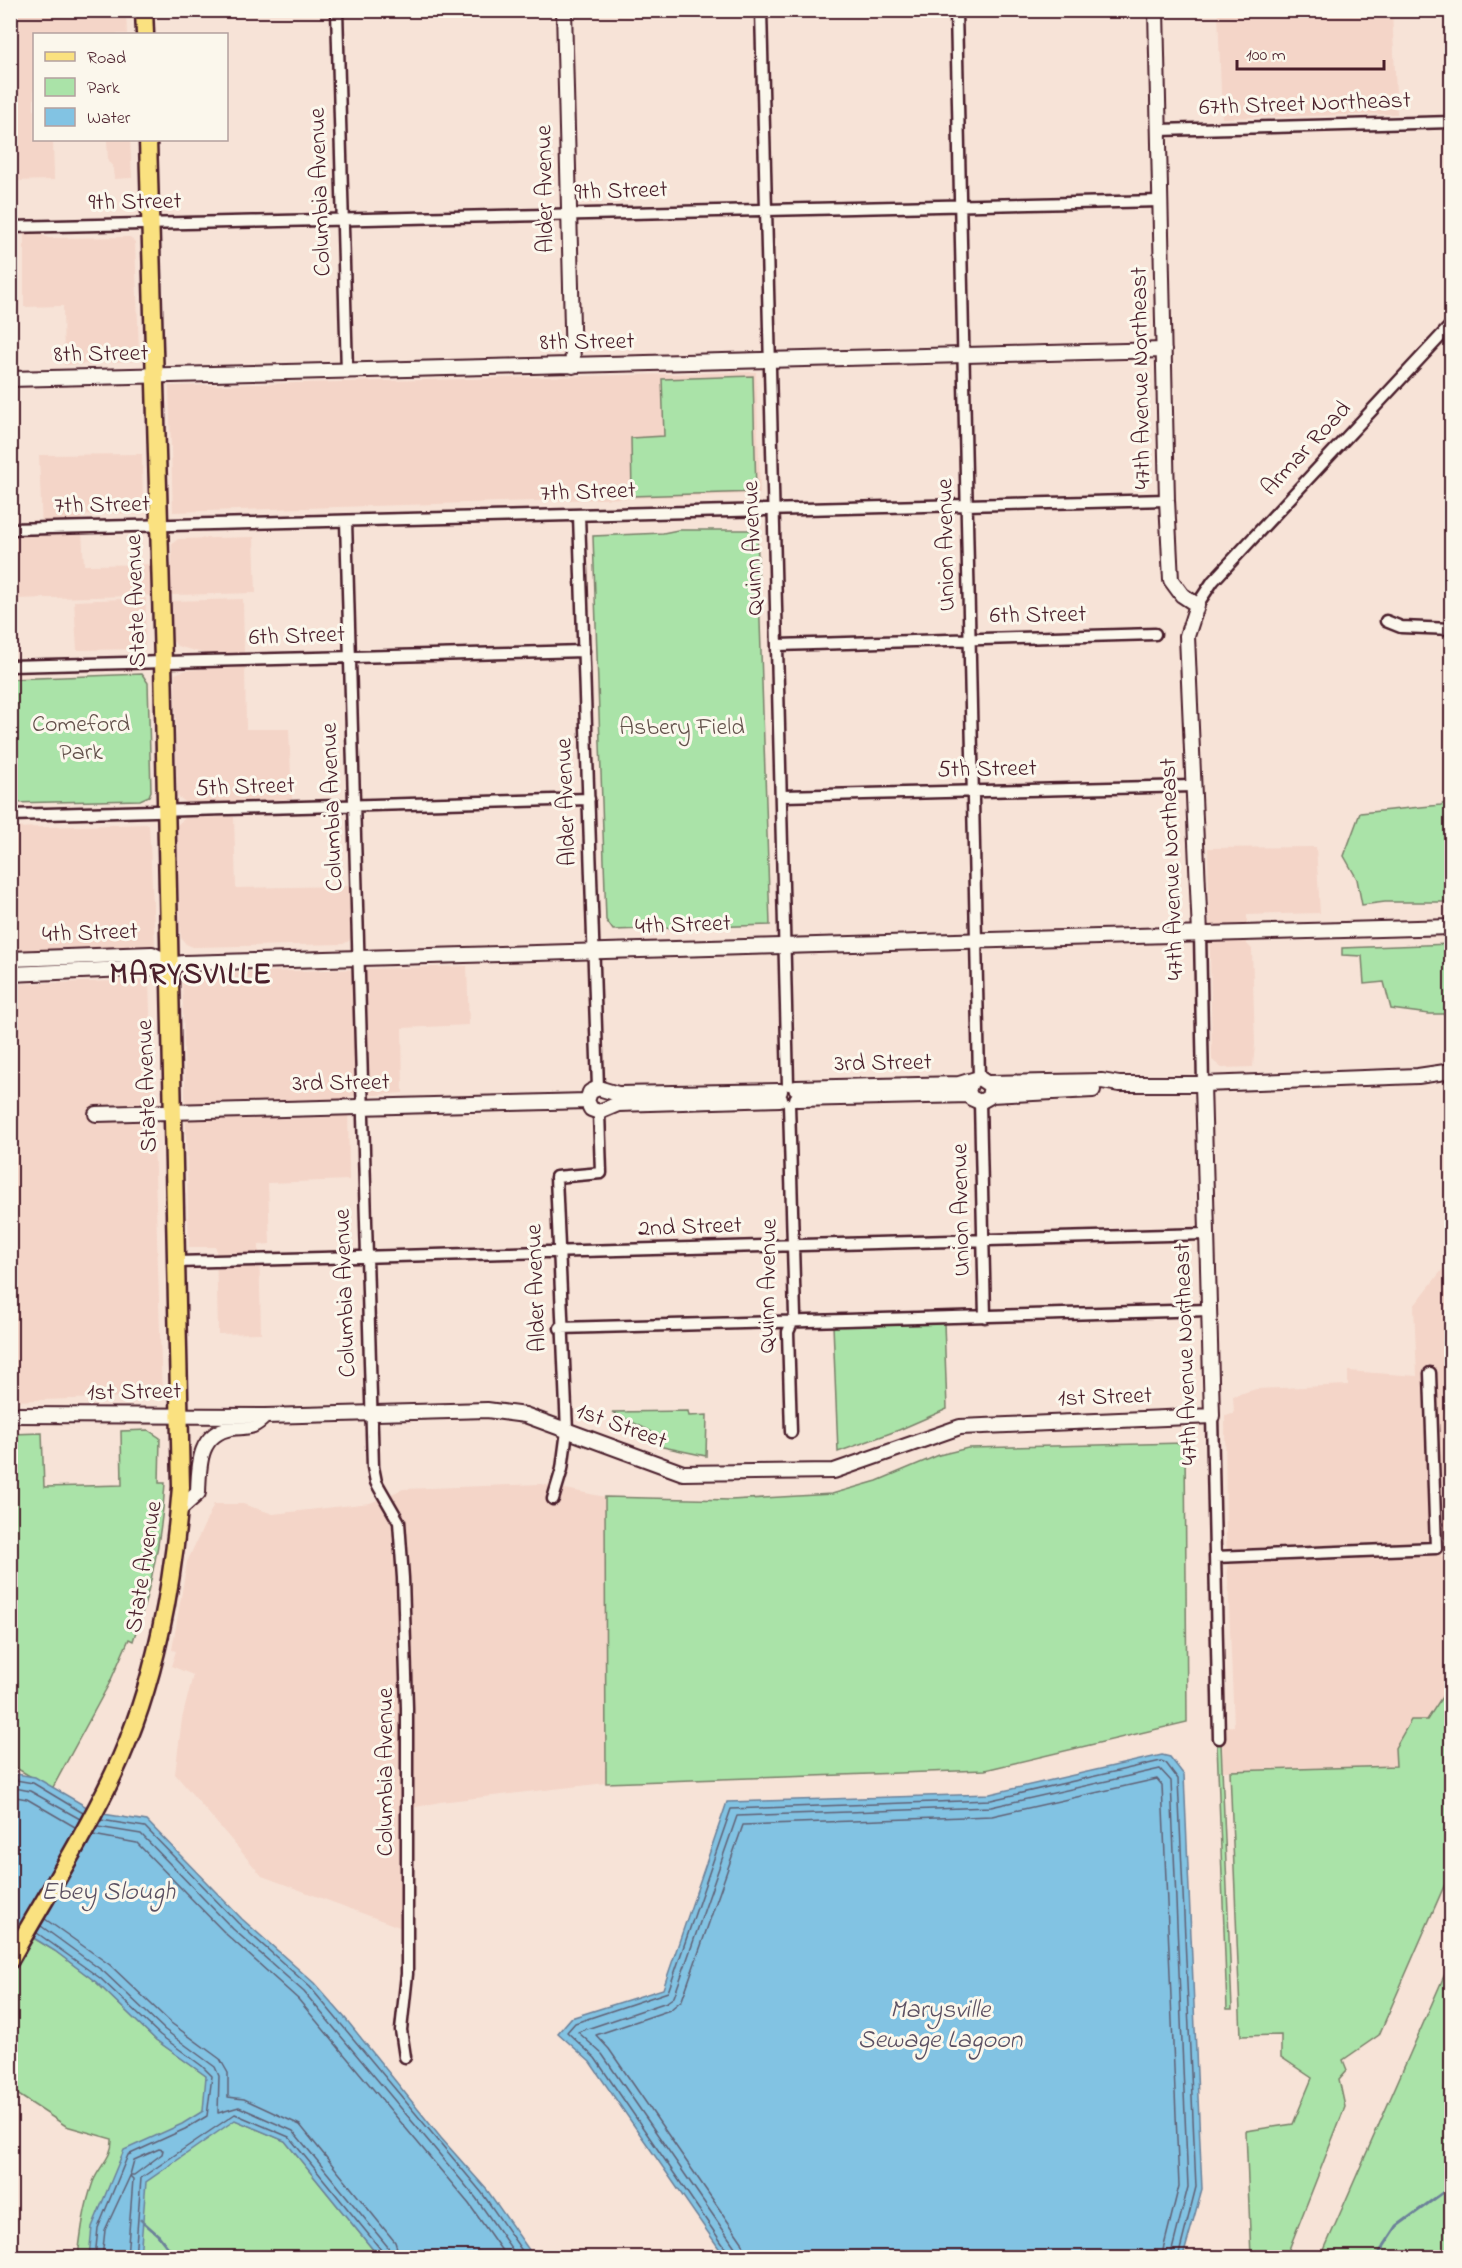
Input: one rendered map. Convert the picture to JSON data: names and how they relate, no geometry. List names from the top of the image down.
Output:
{
  "streets": {
    "main road": ["State Avenue"],
    "street": [
      "67th Street Northeast",
      "Alder Avenue",
      "Columbia Avenue",
      "9th Street",
      "8th Street",
      "47th Avenue Northeast",
      "Armar Road",
      "7th Street",
      "Union Avenue",
      "Quinn Avenue",
      "6th Street",
      "5th Street",
      "4th Street",
      "3rd Street",
      "2nd Street",
      "1st Street"
    ]
  },
  "crossings": [
    ["67th Street Northeast", "47th Avenue Northeast"],
    ["Alder Avenue", "9th Street"],
    ["Alder Avenue", "8th Street"],
    ["Alder Avenue", "7th Street"],
    ["Alder Avenue", "6th Street"],
    ["Alder Avenue", "5th Street"],
    ["Alder Avenue", "4th Street"],
    ["Alder Avenue", "3rd Street"],
    ["Alder Avenue", "2nd Street"],
    ["Alder Avenue", "1st Street"],
    ["Columbia Avenue", "9th Street"],
    ["Columbia Avenue", "8th Street"],
    ["Columbia Avenue", "7th Street"],
    ["Columbia Avenue", "6th Street"],
    ["Columbia Avenue", "5th Street"],
    ["Columbia Avenue", "4th Street"],
    ["Columbia Avenue", "3rd Street"],
    ["Columbia Avenue", "2nd Street"],
    ["Columbia Avenue", "1st Street"],
    ["9th Street", "47th Avenue Northeast"],
    ["9th Street", "Union Avenue"],
    ["9th Street", "Quinn Avenue"],
    ["9th Street", "State Avenue"],
    ["8th Street", "47th Avenue Northeast"],
    ["8th Street", "Union Avenue"],
    ["8th Street", "Quinn Avenue"],
    ["8th Street", "State Avenue"],
    ["47th Avenue Northeast", "Armar Road"],
    ["47th Avenue Northeast", "7th Street"],
    ["47th Avenue Northeast", "5th Street"],
    ["47th Avenue Northeast", "4th Street"],
    ["47th Avenue Northeast", "3rd Street"],
    ["47th Avenue Northeast", "2nd Street"],
    ["47th Avenue Northeast", "1st Street"],
    ["7th Street", "Union Avenue"],
    ["7th Street", "Quinn Avenue"],
    ["7th Street", "State Avenue"],
    ["Union Avenue", "6th Street"],
    ["Union Avenue", "5th Street"],
    ["Union Avenue", "4th Street"],
    ["Union Avenue", "3rd Street"],
    ["Union Avenue", "2nd Street"],
    ["Quinn Avenue", "6th Street"],
    ["Quinn Avenue", "5th Street"],
    ["Quinn Avenue", "4th Street"],
    ["Quinn Avenue", "3rd Street"],
    ["Quinn Avenue", "2nd Street"],
    ["State Avenue", "6th Street"],
    ["State Avenue", "5th Street"],
    ["State Avenue", "4th Street"],
    ["State Avenue", "3rd Street"],
    ["State Avenue", "2nd Street"],
    ["State Avenue", "1st Street"]
  ],
  "districts": ["MARYSVILLE"],
  "water": ["Ebey Slough", "Marysville Sewage Lagoon"],
  "parks": ["Comeford Park", "Asbery Field"],
  "legend": ["Road", "Park", "Water"],
  "scale_bar": "100 m"
}
